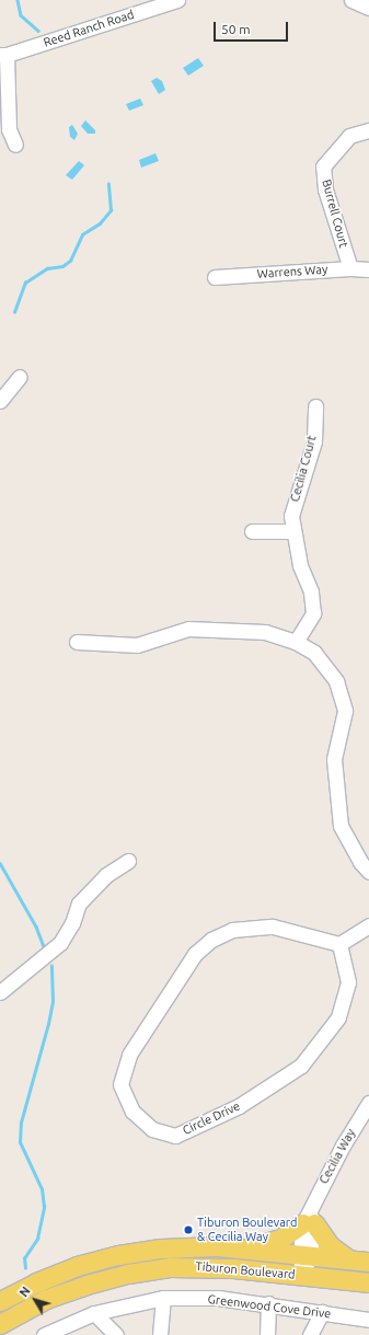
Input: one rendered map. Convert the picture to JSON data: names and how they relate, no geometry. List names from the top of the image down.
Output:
{
  "streets": {
    "main road": ["Tiburon Boulevard"],
    "street": [
      "Reed Ranch Road",
      "Burrell Court",
      "Warrens Way",
      "Cecilia Court",
      "Circle Drive",
      "Cecilia Way",
      "Greenwood Cove Drive"
    ]
  },
  "crossings": [
    ["Burrell Court", "Warrens Way"],
    ["Cecilia Way", "Tiburon Boulevard"]
  ],
  "places": ["Tiburon Boulevard & Cecilia Way"],
  "scale_bar": "50 m",
  "north": "top left"
}
